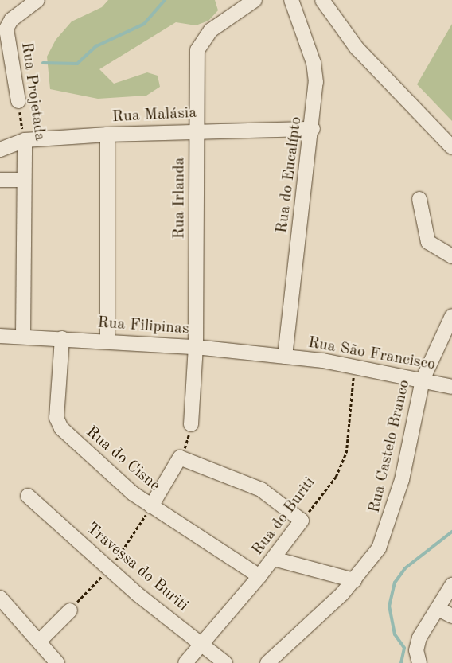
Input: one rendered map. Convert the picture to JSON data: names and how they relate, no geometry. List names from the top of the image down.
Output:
{
  "streets": {
    "street": [
      "Rua Projetada",
      "Rua Malásia",
      "Rua do Eucalípto",
      "Rua Irlanda",
      "Rua Filipinas",
      "Rua São Francisco",
      "Rua Castelo Branco",
      "Rua do Cisne",
      "Rua do Buriti",
      "Travessa do Buriti"
    ]
  },
  "crossings": [
    ["Rua Projetada", "Rua Malásia"],
    ["Rua Projetada", "Rua Filipinas"],
    ["Rua Malásia", "Rua do Eucalípto"],
    ["Rua Malásia", "Rua Irlanda"],
    ["Rua do Eucalípto", "Rua Filipinas"],
    ["Rua do Eucalípto", "Rua São Francisco"],
    ["Rua Irlanda", "Rua Filipinas"],
    ["Rua Filipinas", "Rua São Francisco"],
    ["Rua Filipinas", "Rua do Cisne"],
    ["Rua São Francisco", "Rua Castelo Branco"],
    ["Rua São Francisco", "Rua do Buriti"],
    ["Rua do Cisne", "Rua do Buriti"],
    ["Rua do Buriti", "Travessa do Buriti"]
  ]
}
